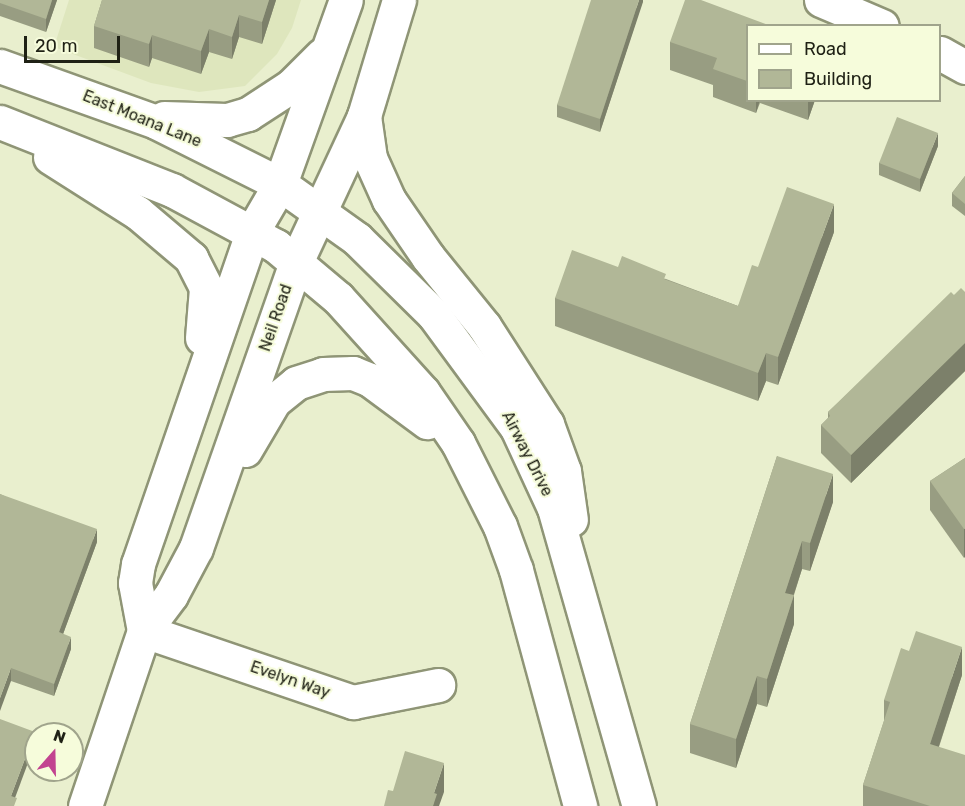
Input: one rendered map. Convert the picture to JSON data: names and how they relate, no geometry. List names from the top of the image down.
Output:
{
  "streets": {
    "main road": [
      "East Moana Lane",
      "Neil Road",
      "Airway Drive",
      "Evelyn Way"
    ]
  },
  "crossings": [
    ["East Moana Lane", "Neil Road"],
    ["East Moana Lane", "Airway Drive"],
    ["Neil Road", "Airway Drive"],
    ["Neil Road", "Evelyn Way"]
  ],
  "legend": ["Road", "Building"],
  "scale_bar": "20 m",
  "north": "top"
}
